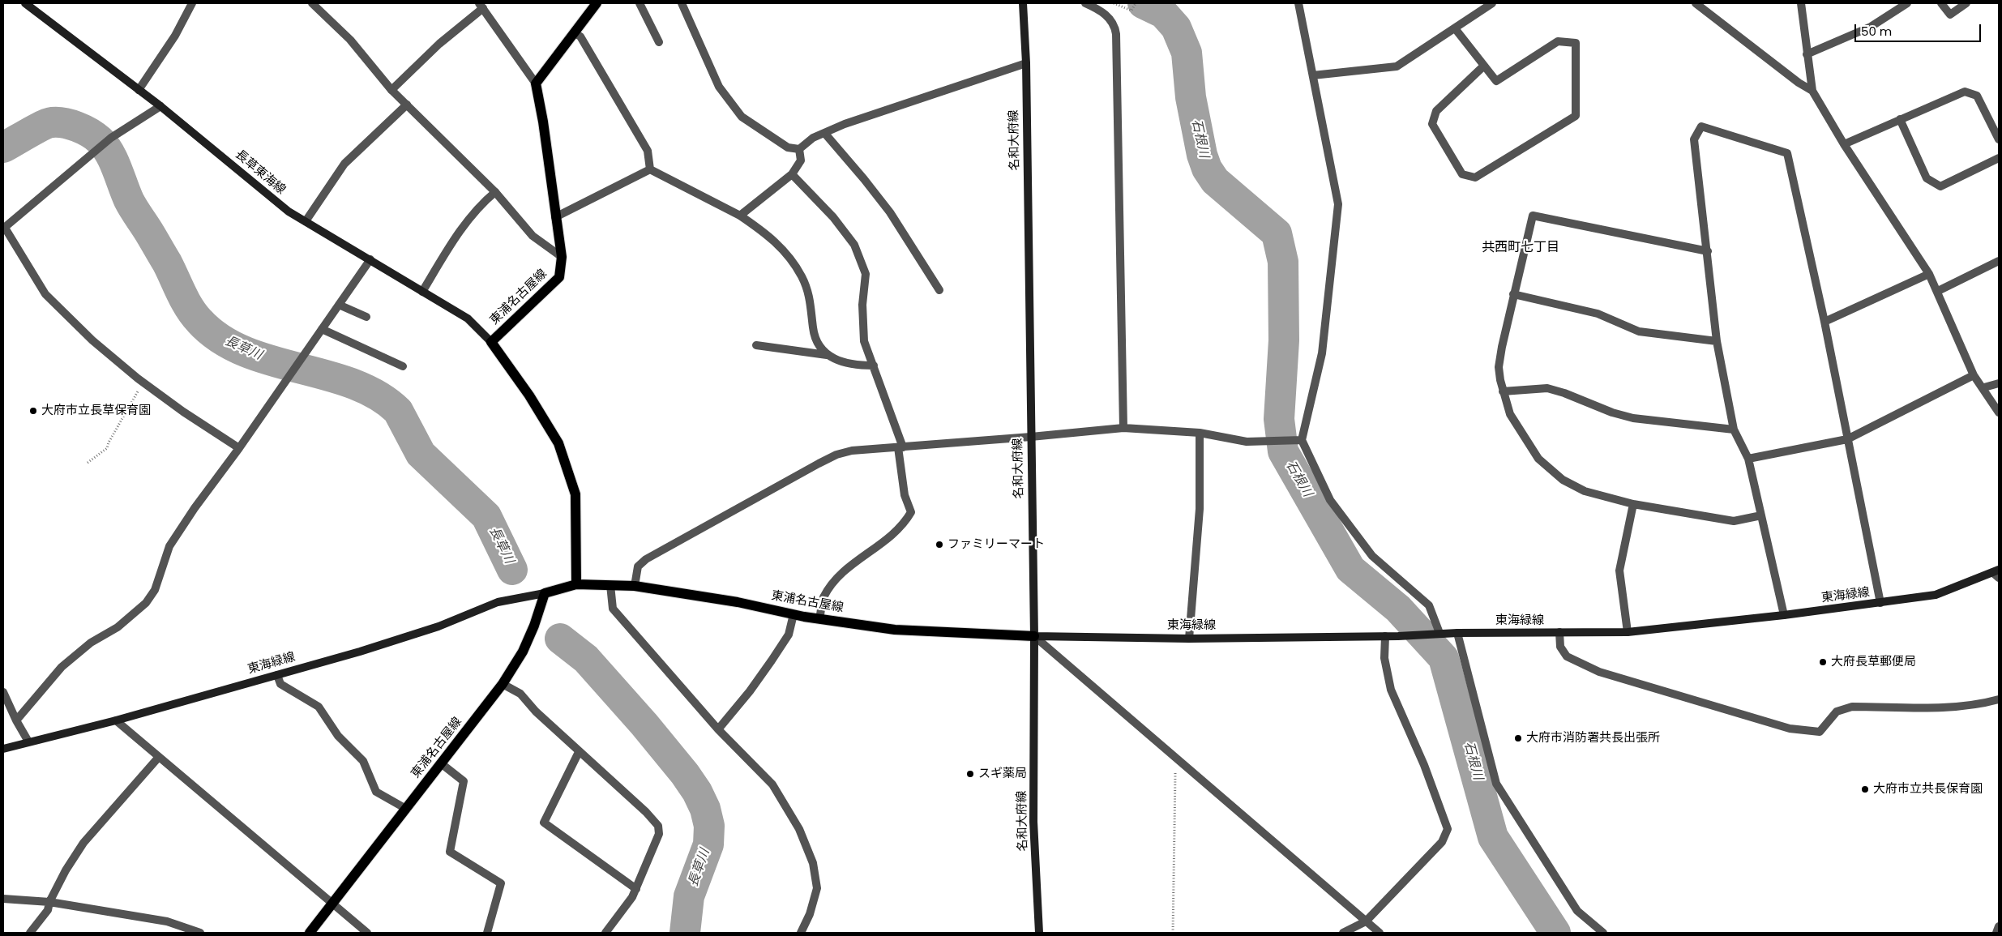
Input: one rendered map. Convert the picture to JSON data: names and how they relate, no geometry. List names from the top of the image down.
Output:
{
  "streets": {
    "main road": [
      "名和大府線",
      "長草東海線",
      "東浦名古屋線",
      "東海緑線"
    ]
  },
  "crossings": [
    ["名和大府線", "東浦名古屋線"],
    ["名和大府線", "東海緑線"],
    ["長草東海線", "東浦名古屋線"],
    ["東浦名古屋線", "東海緑線"]
  ],
  "districts": ["共西町七丁目"],
  "water": ["石根川", "長草川"],
  "places": [
    "大府市立長草保育園",
    "ファミリーマート",
    "大府長草郵便局",
    "大府市消防署共長出張所",
    "スギ薬局",
    "大府市立共長保育園"
  ],
  "scale_bar": "50 m"
}
